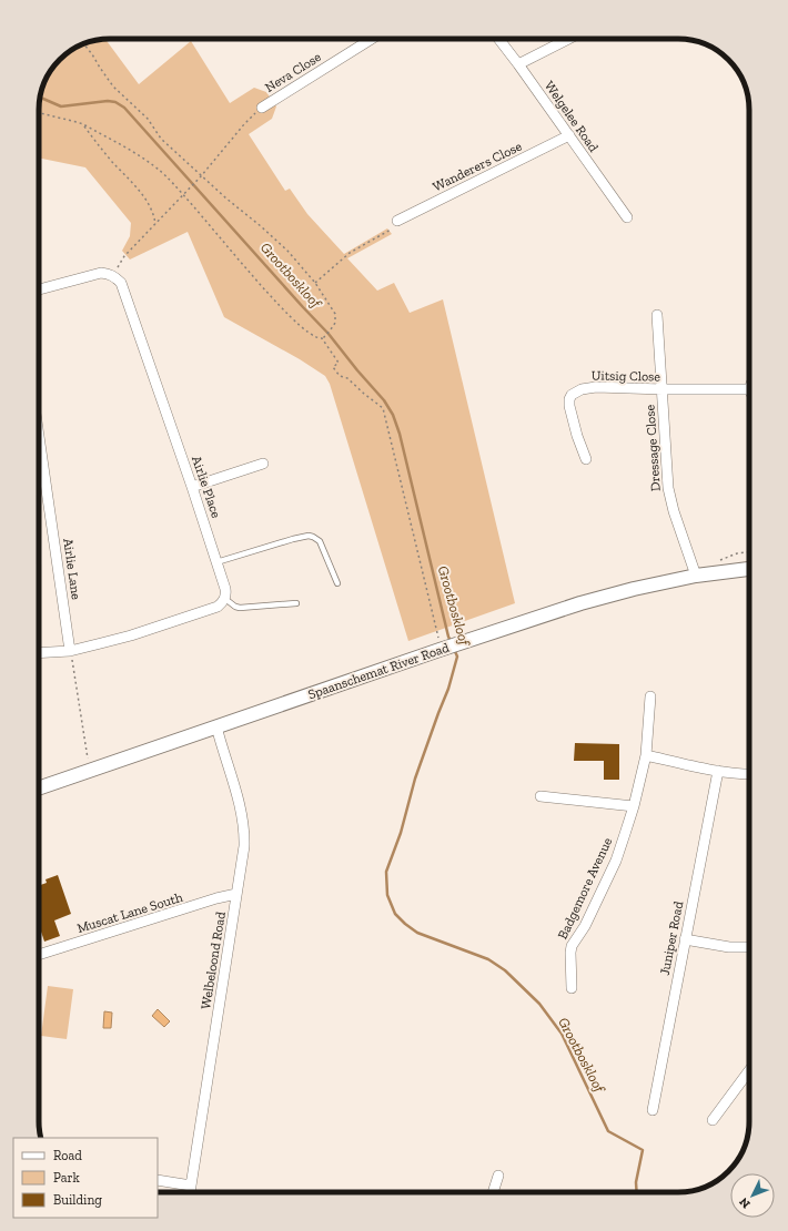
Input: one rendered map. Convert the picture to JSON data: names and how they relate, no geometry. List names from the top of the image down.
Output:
{
  "streets": {
    "main road": ["Spaanschemat River Road"],
    "street": [
      "Neva Close",
      "Welgelee Road",
      "Wanderers Close",
      "Uitsig Close",
      "Dressage Close",
      "Airlie Place",
      "Airlie Lane",
      "Badgemore Avenue",
      "Muscat Lane South",
      "Juniper Road",
      "Welbeloond Road"
    ]
  },
  "crossings": [
    ["Welgelee Road", "Wanderers Close"],
    ["Uitsig Close", "Dressage Close"],
    ["Dressage Close", "Spaanschemat River Road"],
    ["Spaanschemat River Road", "Welbeloond Road"],
    ["Muscat Lane South", "Welbeloond Road"]
  ],
  "water": ["Grootboskloof"],
  "legend": ["Road", "Park", "Building"],
  "north": "bottom left"
}
